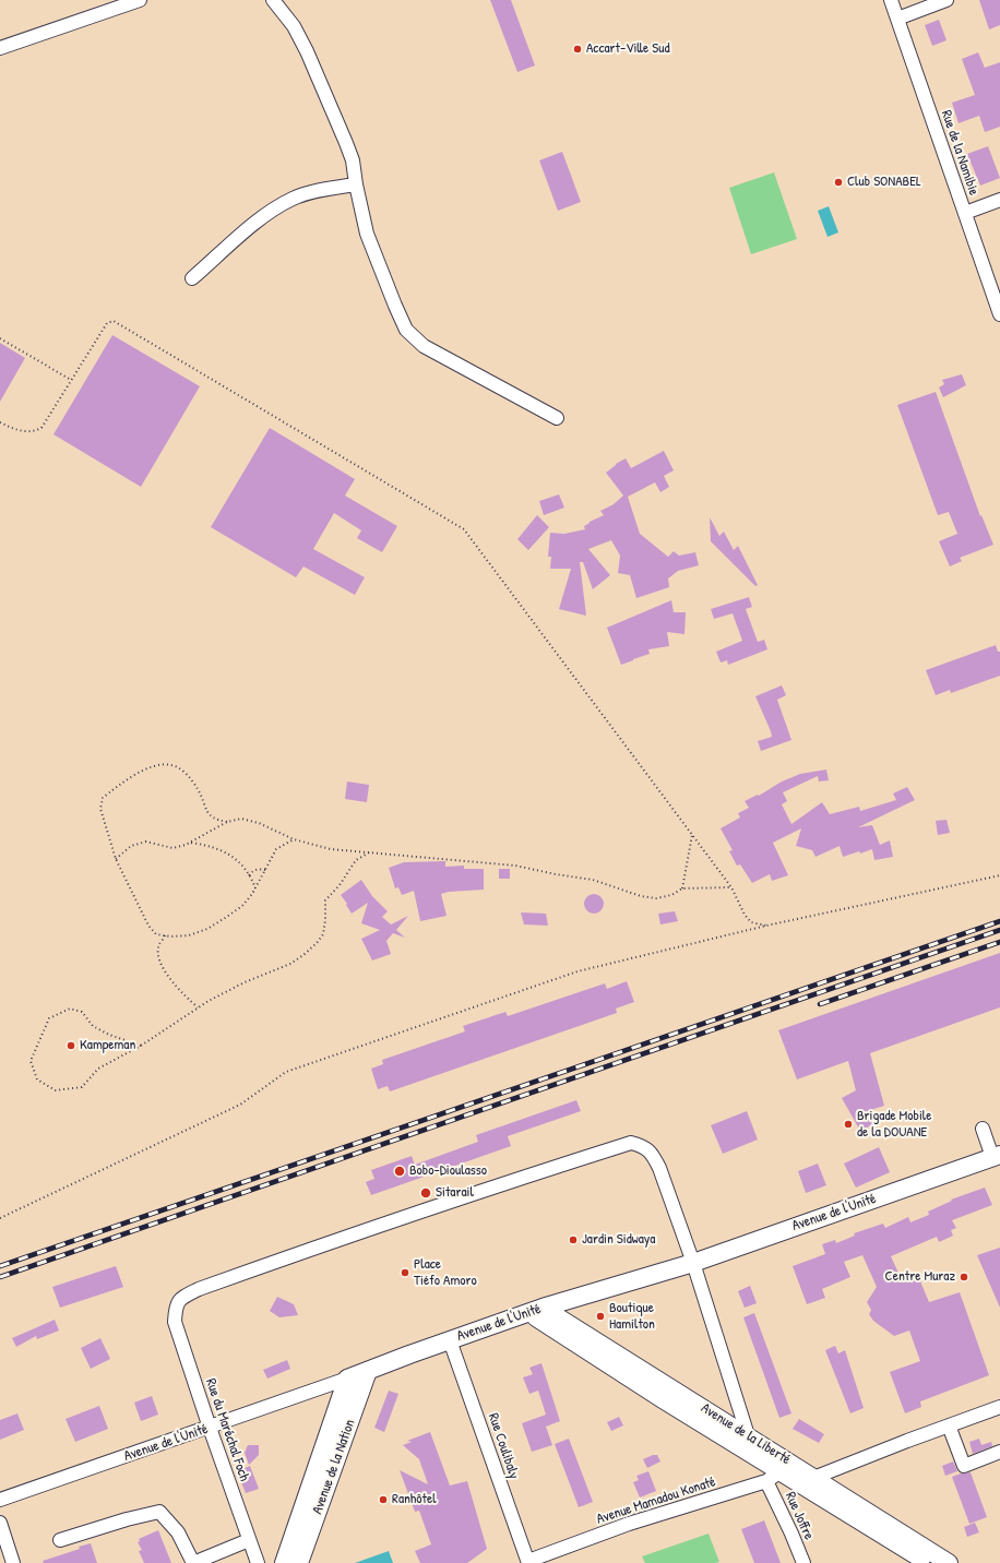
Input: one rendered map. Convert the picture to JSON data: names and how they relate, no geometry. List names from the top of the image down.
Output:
{
  "streets": {
    "main road": ["Avenue de l'Unité", "Avenue de la Liberté", "Avenue de la Nation"],
    "street": [
      "Rue de la Namibie",
      "Rue du Maréchal Foch",
      "Rue Coulibaly",
      "Avenue Mamadou Konaté",
      "Rue Joffre"
    ]
  },
  "crossings": [
    ["Avenue de l'Unité", "Rue du Maréchal Foch"],
    ["Avenue de l'Unité", "Avenue de la Liberté"],
    ["Avenue de l'Unité", "Rue Coulibaly"],
    ["Avenue de l'Unité", "Avenue de la Nation"],
    ["Avenue de la Liberté", "Avenue Mamadou Konaté"],
    ["Avenue de la Liberté", "Rue Joffre"],
    ["Rue Coulibaly", "Avenue Mamadou Konaté"],
    ["Avenue Mamadou Konaté", "Rue Joffre"]
  ],
  "places": [
    "Accart-Ville Sud",
    "Club SONABEL",
    "Kampeman",
    "Brigade Mobile de la DOUANE",
    "Bobo-Dioulasso",
    "Sitarail",
    "Jardin Sidwaya",
    "Place Tiéfo Amoro",
    "Centre Muraz",
    "Boutique Hamilton",
    "Ranhôtel"
  ]
}
